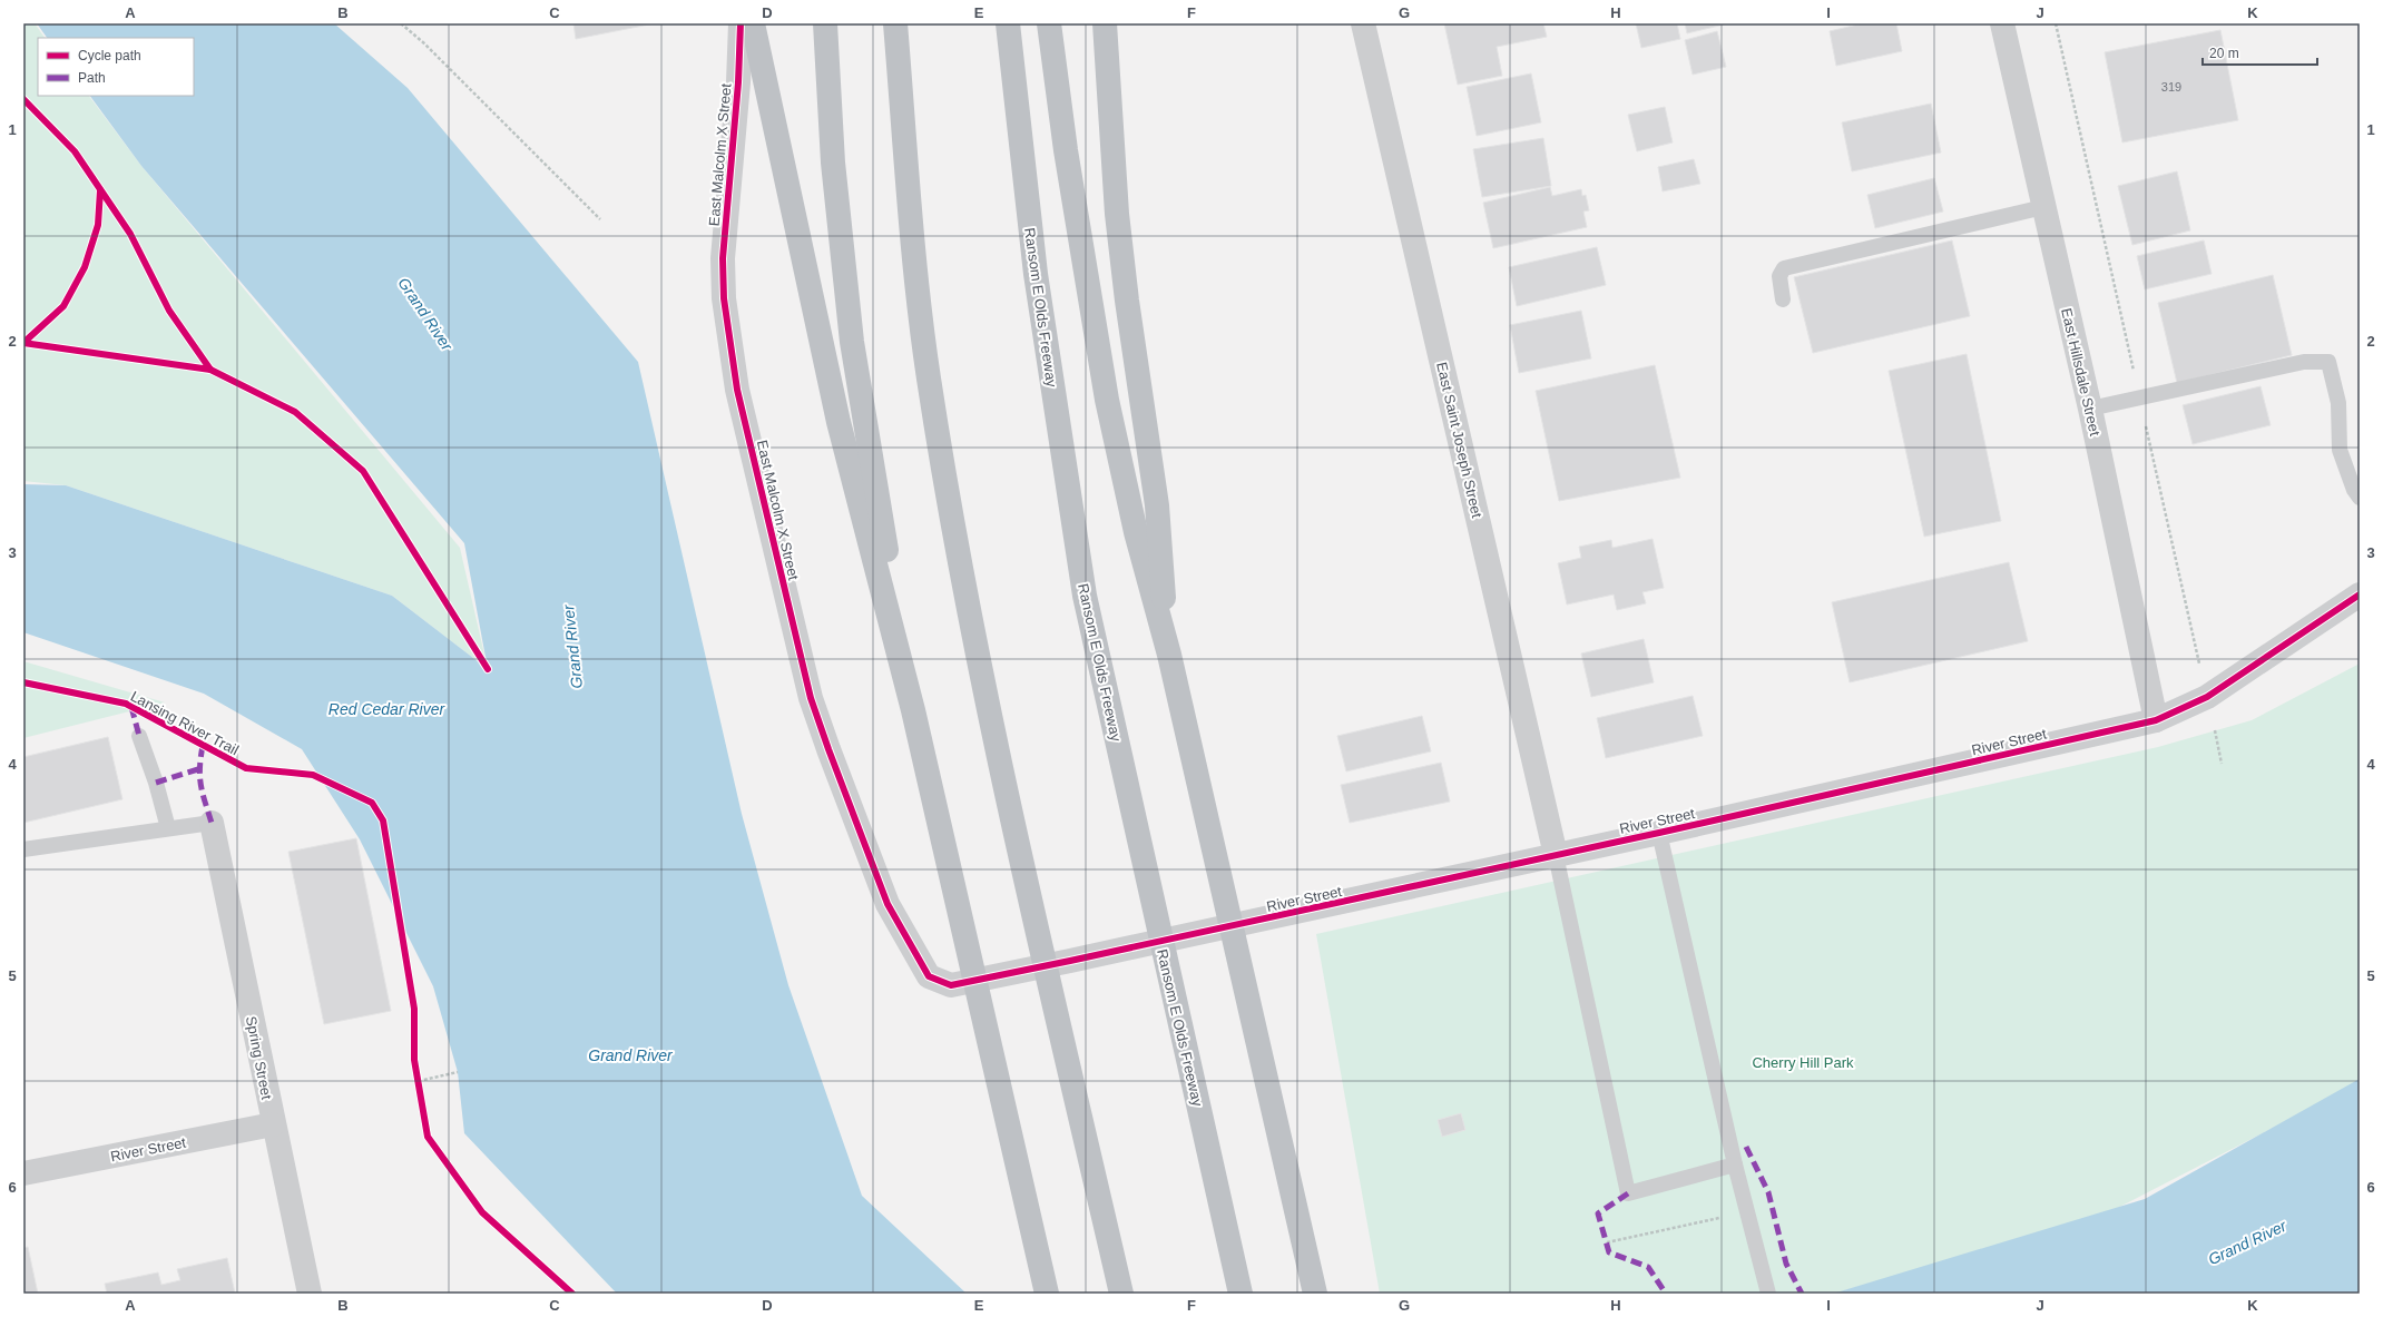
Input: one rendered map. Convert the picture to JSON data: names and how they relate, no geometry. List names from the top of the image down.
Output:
{
  "streets": {
    "highway": ["Ransom E Olds Freeway"],
    "street": [
      "East Malcolm X Street",
      "East Hillsdale Street",
      "East Saint Joseph Street",
      "River Street",
      "Spring Street"
    ],
    "cycle path": ["Lansing River Trail"]
  },
  "crossings": [
    ["East Malcolm X Street", "River Street"],
    ["East Hillsdale Street", "River Street"],
    ["East Saint Joseph Street", "River Street"],
    ["River Street", "Spring Street"]
  ],
  "water": ["Grand River", "Red Cedar River"],
  "parks": ["Cherry Hill Park"],
  "house_numbers": ["319"],
  "legend": ["Cycle path", "Path"],
  "scale_bar": "20 m",
  "grid": {
    "columns": [
      "A",
      "B",
      "C",
      "D",
      "E",
      "F",
      "G",
      "H",
      "I",
      "J",
      "K"
    ],
    "rows": [
      "1",
      "2",
      "3",
      "4",
      "5",
      "6"
    ]
  }
}
